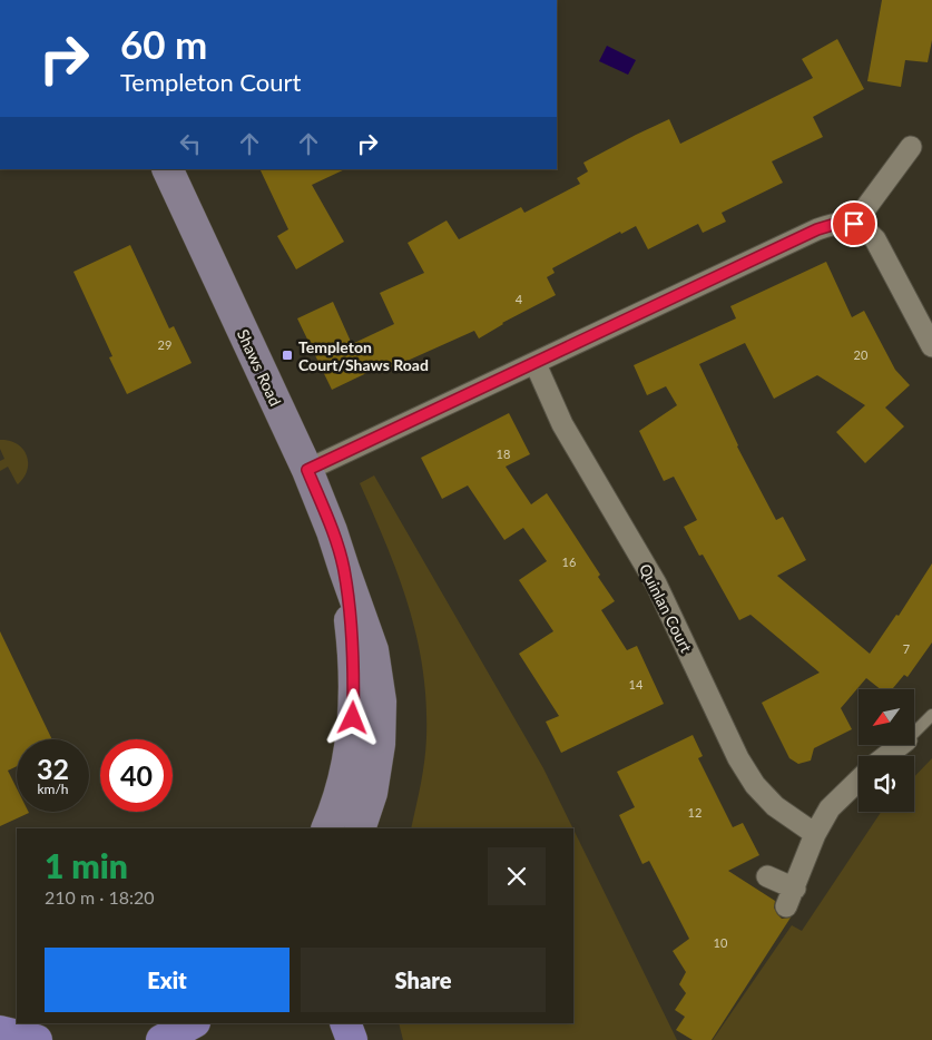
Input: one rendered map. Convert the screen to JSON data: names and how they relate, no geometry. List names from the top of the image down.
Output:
{
  "streets": {
    "street": ["Shaws Road", "Quinlan Court"]
  },
  "places": {
    "transit": ["Templeton Court/Shaws Road"]
  },
  "house_numbers": [
    "4",
    "29",
    "20",
    "18",
    "16",
    "7",
    "14",
    "12",
    "10"
  ],
  "north": "bottom left",
  "page": {
    "turn": ["60 m", "Templeton Court"],
    "speed": "32 km/h",
    "limit": "40",
    "heading": ["1 min", "210 m · 18:20"],
    "buttons": ["Exit", "Share"]
  }
}
